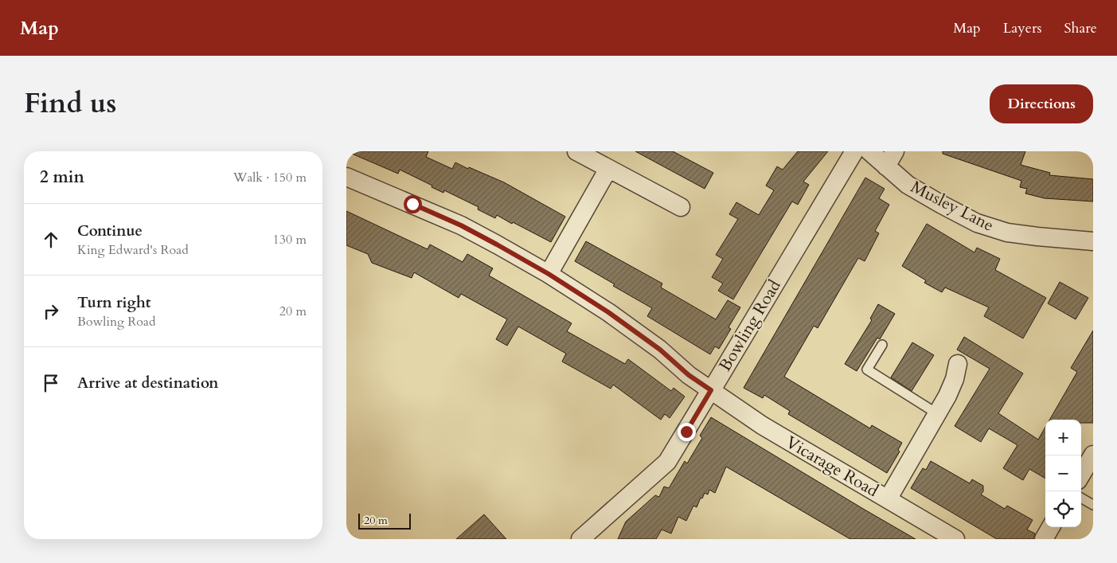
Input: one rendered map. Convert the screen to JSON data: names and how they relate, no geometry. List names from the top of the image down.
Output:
{
  "streets": {
    "street": ["Musley Lane", "Bowling Road", "Vicarage Road"]
  },
  "crossings": [
    ["Bowling Road", "Vicarage Road"]
  ],
  "scale_bar": "20 m",
  "page": {
    "header": "Map",
    "nav": ["Map", "Layers", "Share"],
    "title": "Find us",
    "buttons": "Directions",
    "heading": ["2 min", "Walk · 150 m"],
    "list": [
      ["Continue", "King Edward's Road", "130 m"],
      ["Turn right", "Bowling Road", "20 m"],
      "Arrive at destination"
    ],
    "map_buttons": ["+", "−"],
    "scale": "20 m"
  }
}
